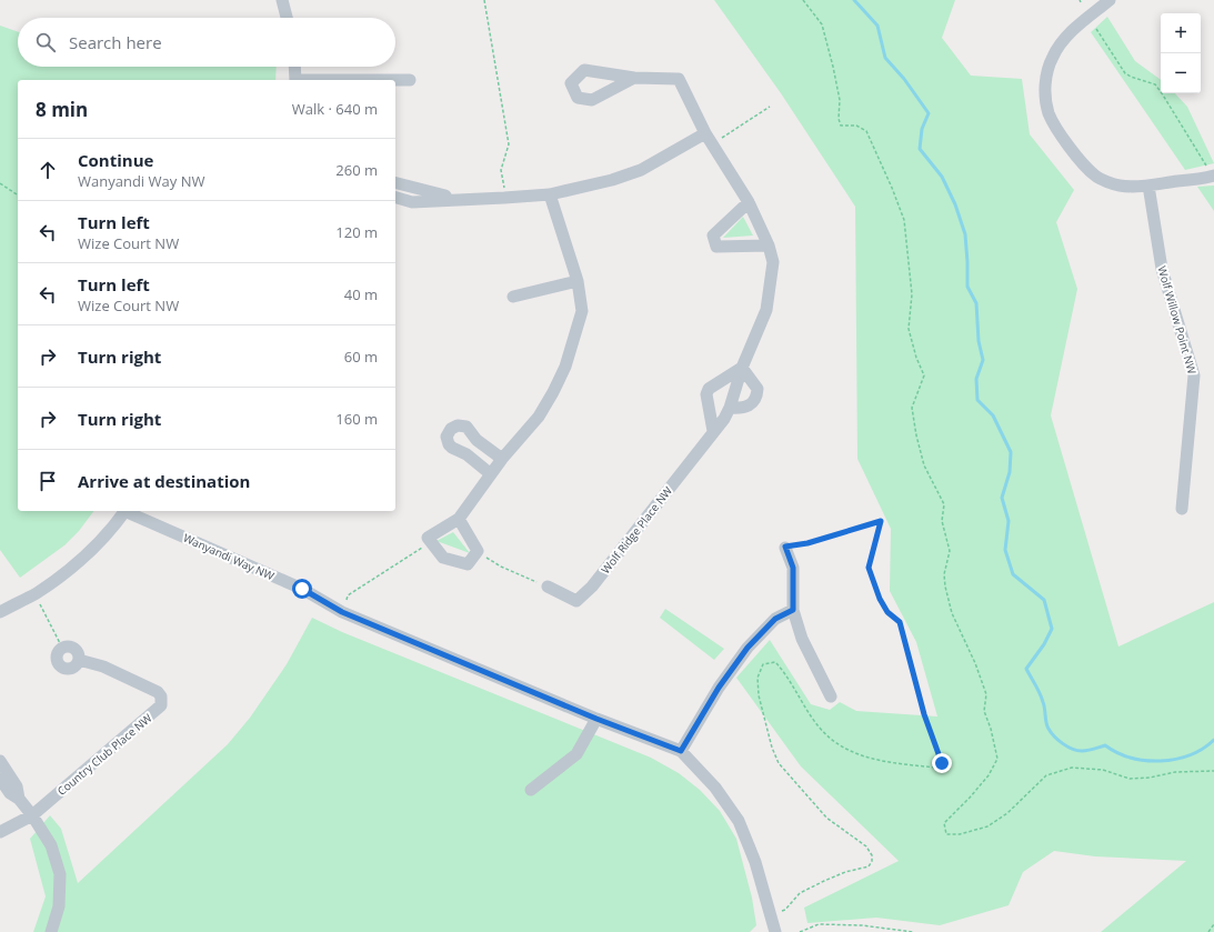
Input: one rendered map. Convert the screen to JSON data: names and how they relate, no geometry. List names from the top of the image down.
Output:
{
  "streets": {
    "street": [
      "Wolf Willow Point NW",
      "Wolf Ridge Place NW",
      "Wanyandi Way NW",
      "Country Club Place NW"
    ]
  },
  "page": {
    "map_buttons": ["+", "−"],
    "search": "Search here",
    "heading": ["8 min", "Walk · 640 m"],
    "list": [
      ["Continue", "Wanyandi Way NW", "260 m"],
      ["Turn left", "Wize Court NW", "120 m"],
      ["Turn left", "Wize Court NW", "40 m"],
      ["Turn right", "60 m"],
      ["Turn right", "160 m"],
      "Arrive at destination"
    ]
  }
}
